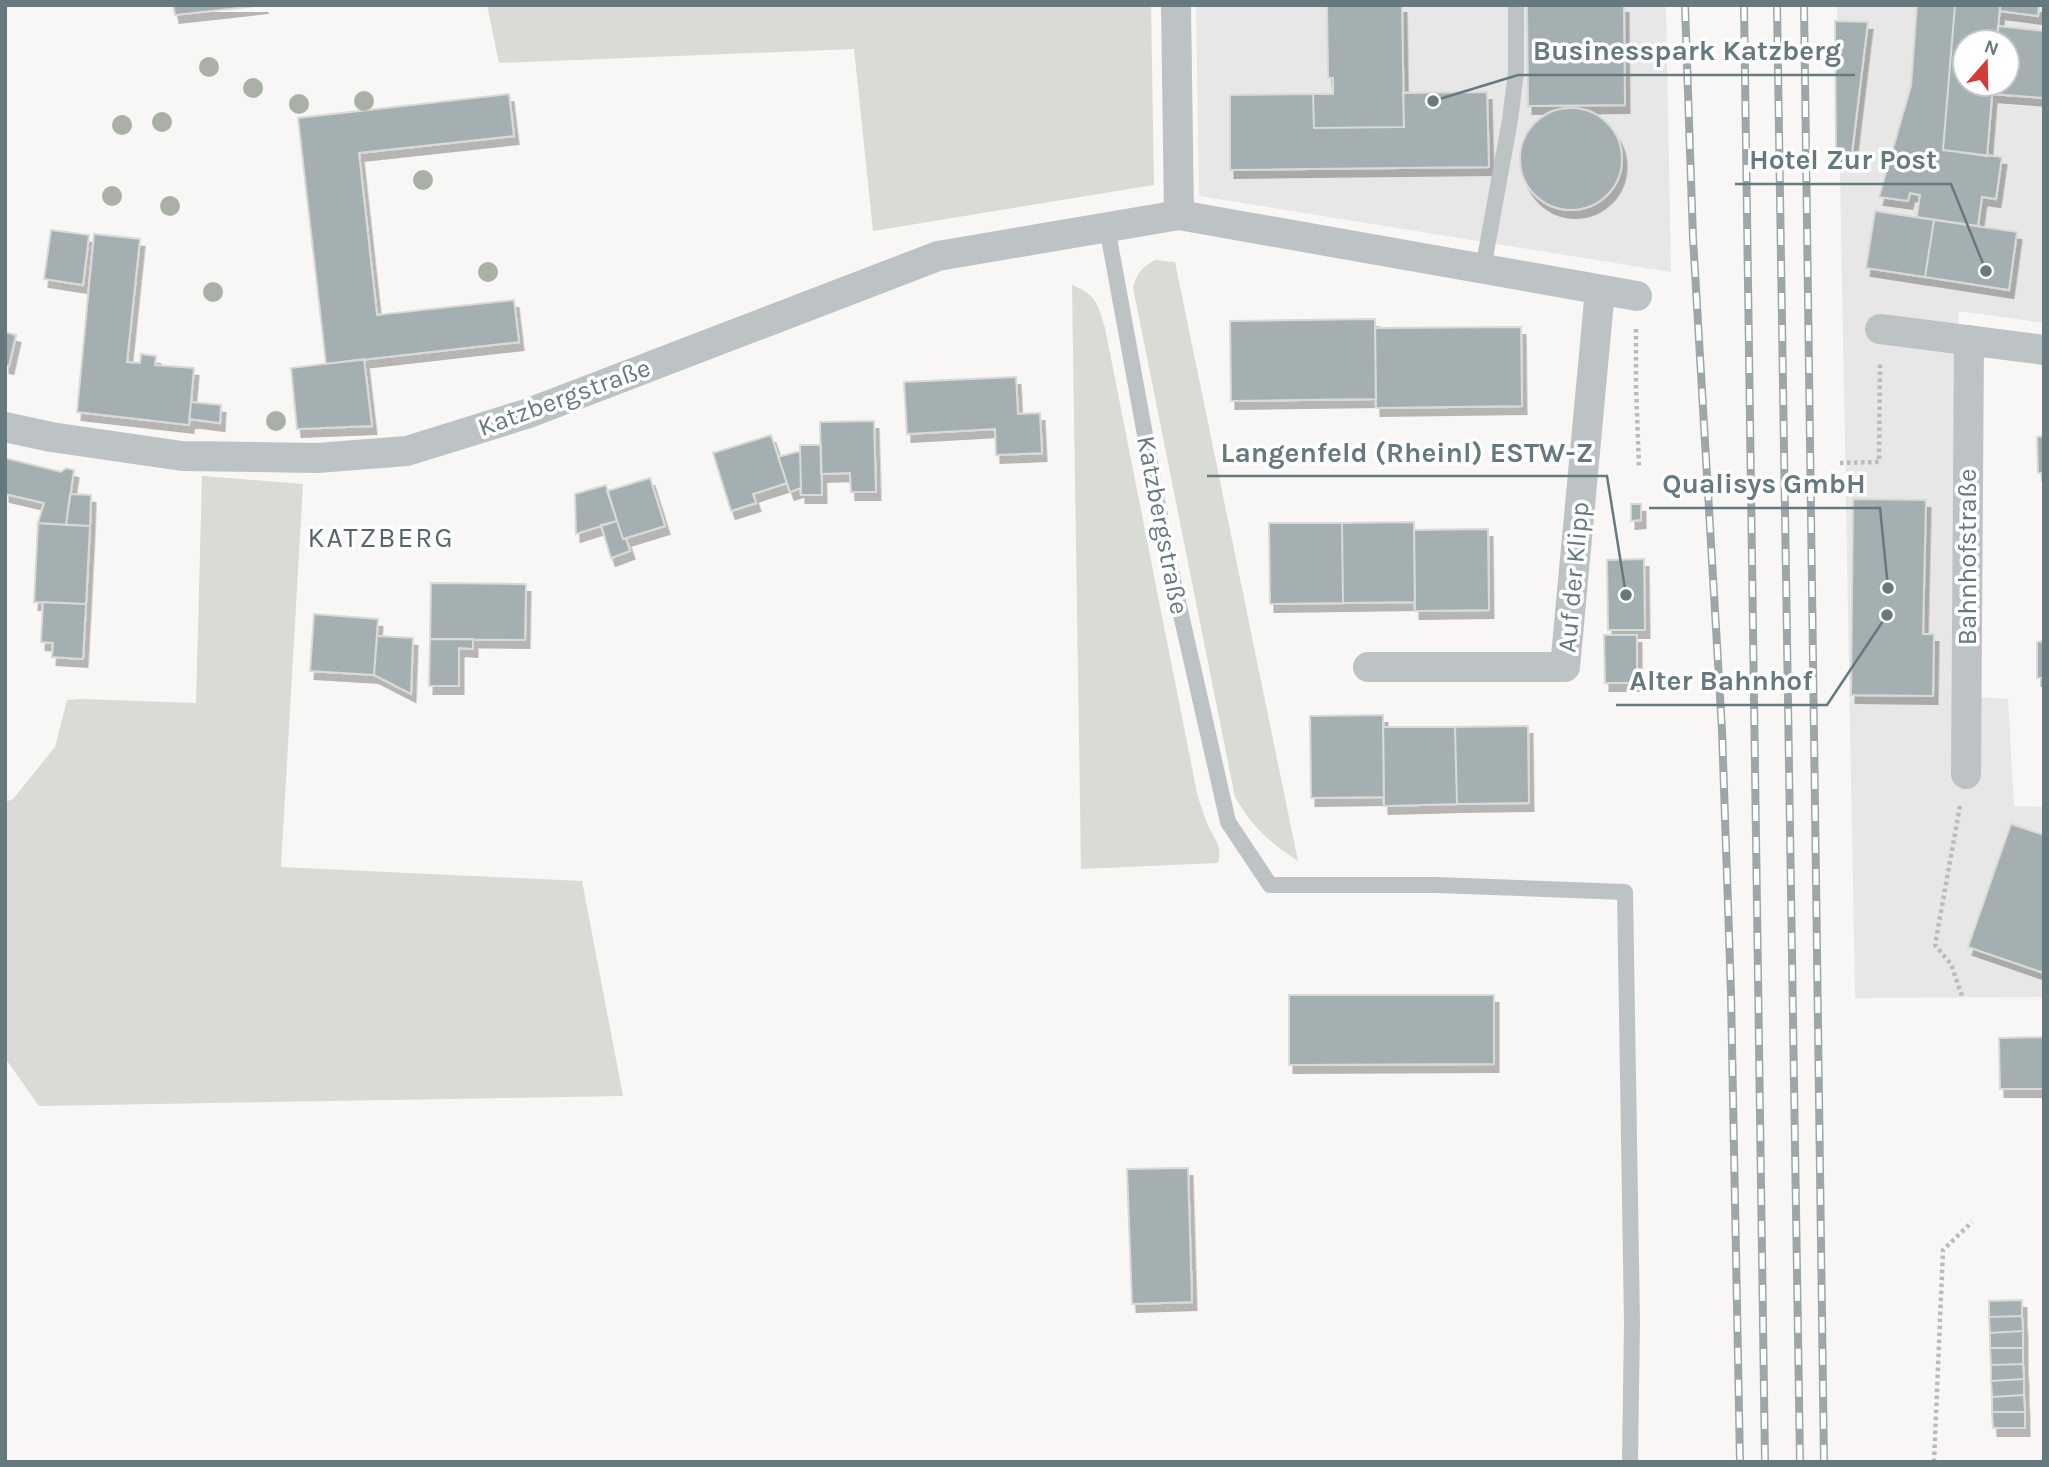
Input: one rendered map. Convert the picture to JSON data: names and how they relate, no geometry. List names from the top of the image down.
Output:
{
  "streets": {
    "street": ["Katzbergstraße", "Bahnhofstraße", "Auf der Klipp"]
  },
  "crossings": [
    ["Katzbergstraße", "Auf der Klipp"]
  ],
  "districts": ["KATZBERG"],
  "places": [
    "Businesspark Katzberg",
    "Hotel Zur Post",
    "Qualisys GmbH",
    "Langenfeld (Rheinl) ESTW-Z",
    "Alter Bahnhof"
  ],
  "north": "top"
}
